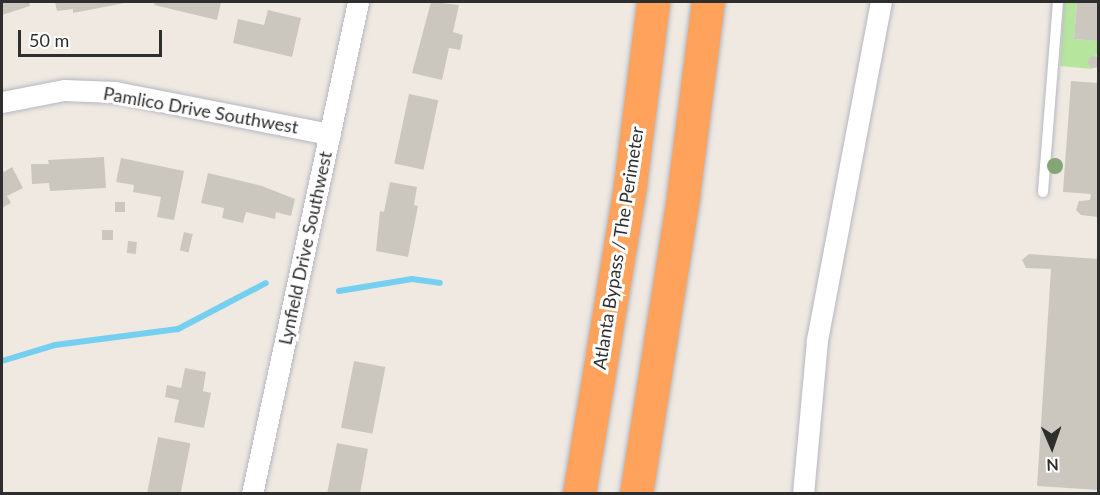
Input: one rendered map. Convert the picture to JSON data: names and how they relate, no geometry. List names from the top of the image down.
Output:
{
  "streets": {
    "highway": ["Atlanta Bypass / The Perimeter"],
    "street": ["Pamlico Drive Southwest", "Lynfield Drive Southwest"]
  },
  "crossings": [
    ["Pamlico Drive Southwest", "Lynfield Drive Southwest"]
  ],
  "scale_bar": "50 m",
  "north": "bottom"
}
